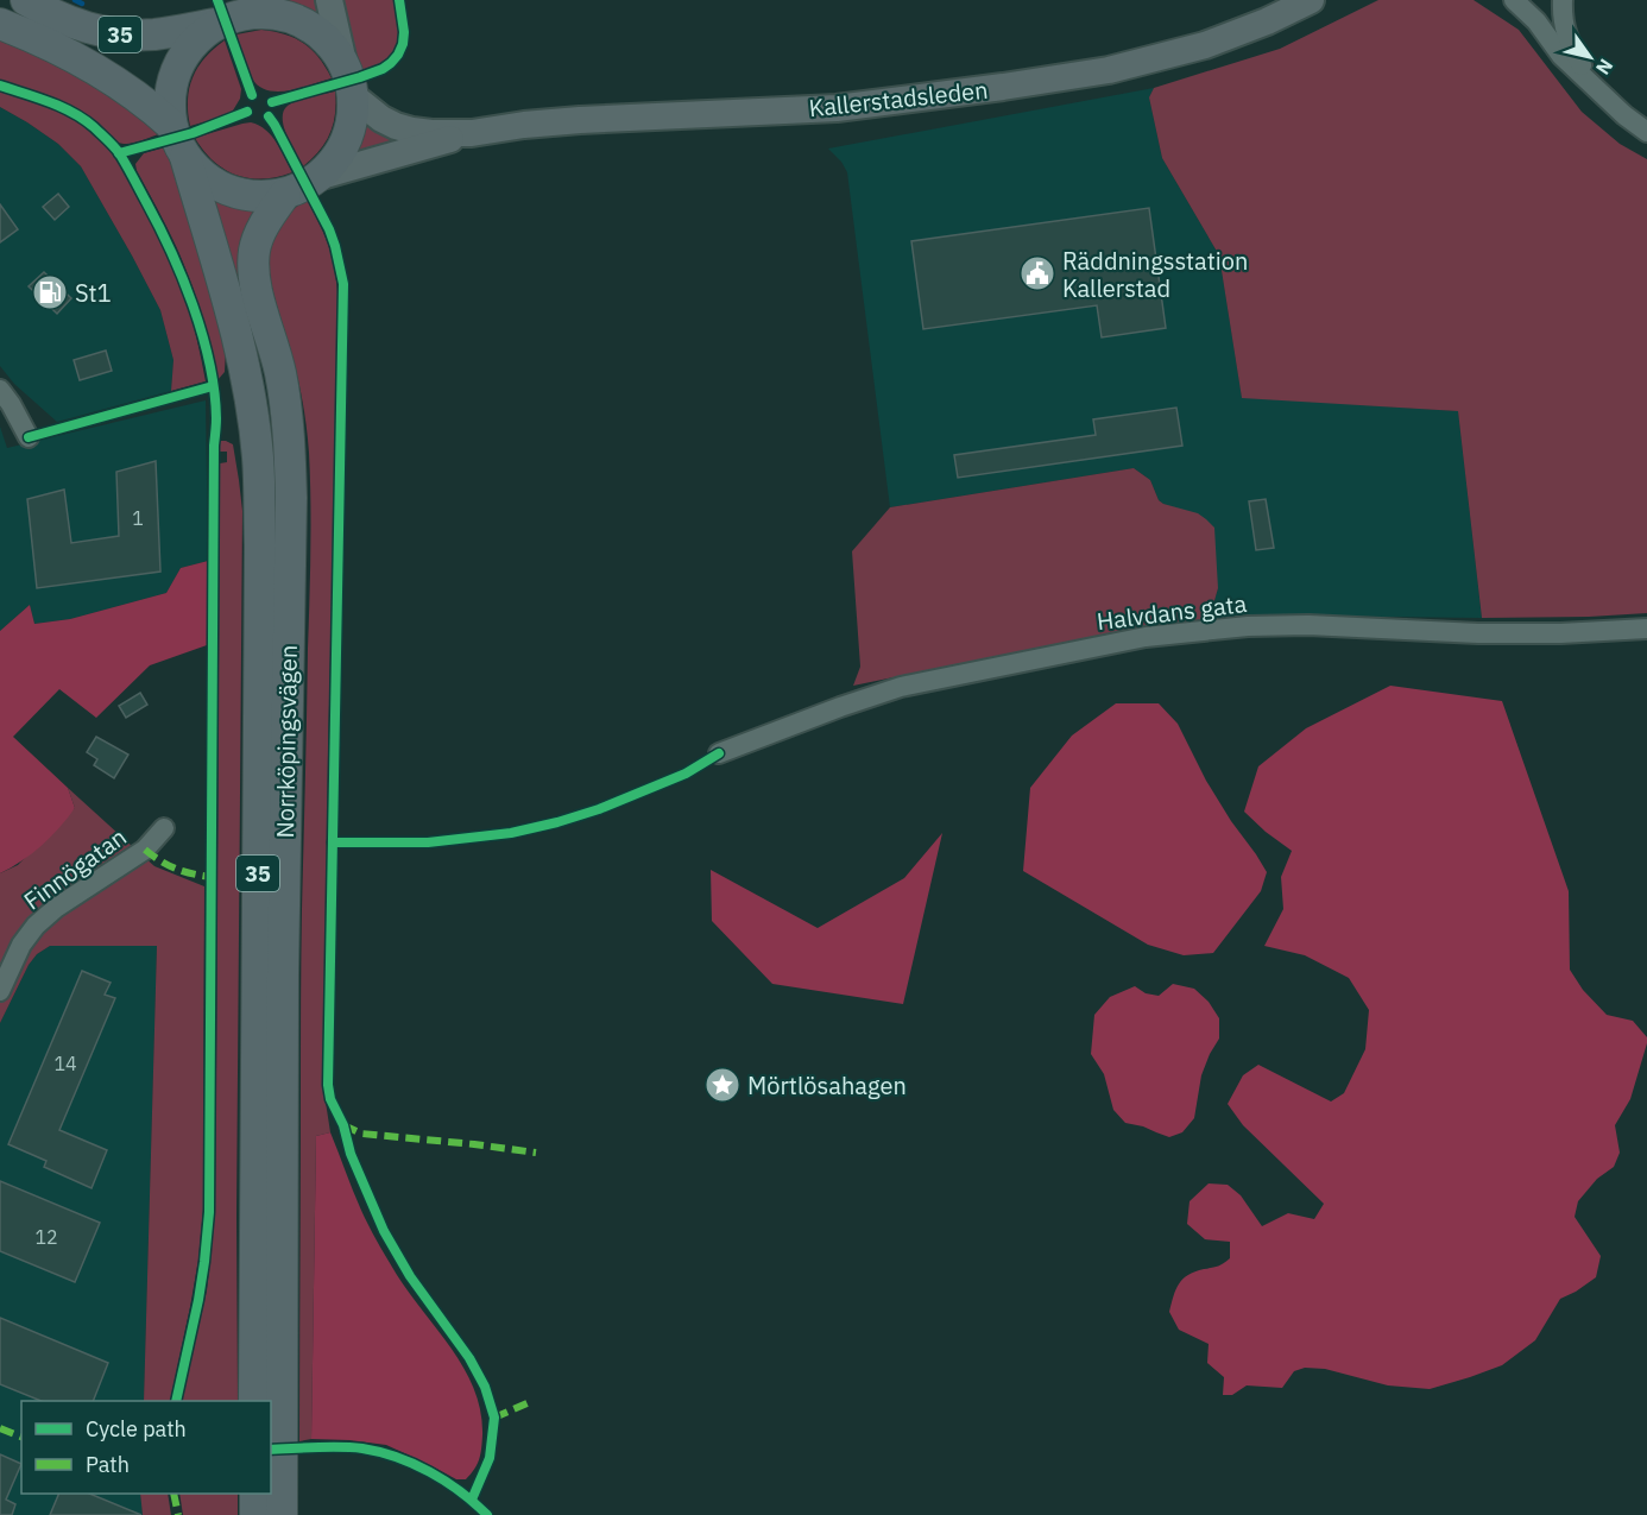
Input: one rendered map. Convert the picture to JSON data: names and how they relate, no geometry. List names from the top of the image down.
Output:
{
  "streets": {
    "main road": ["35", "Kallerstadsleden", "Norrköpingsvägen"],
    "street": ["Halvdans gata", "Finnögatan"]
  },
  "crossings": [
    ["35", "Kallerstadsleden"],
    ["35", "Norrköpingsvägen"],
    ["Kallerstadsleden", "Norrköpingsvägen"]
  ],
  "places": {
    "public building": ["Räddningsstation Kallerstad"],
    "fuel station": ["St1"],
    "place": ["Mörtlösahagen"]
  },
  "house_numbers": ["1", "14", "12"],
  "legend": ["Cycle path", "Path"],
  "north": "bottom right"
}
